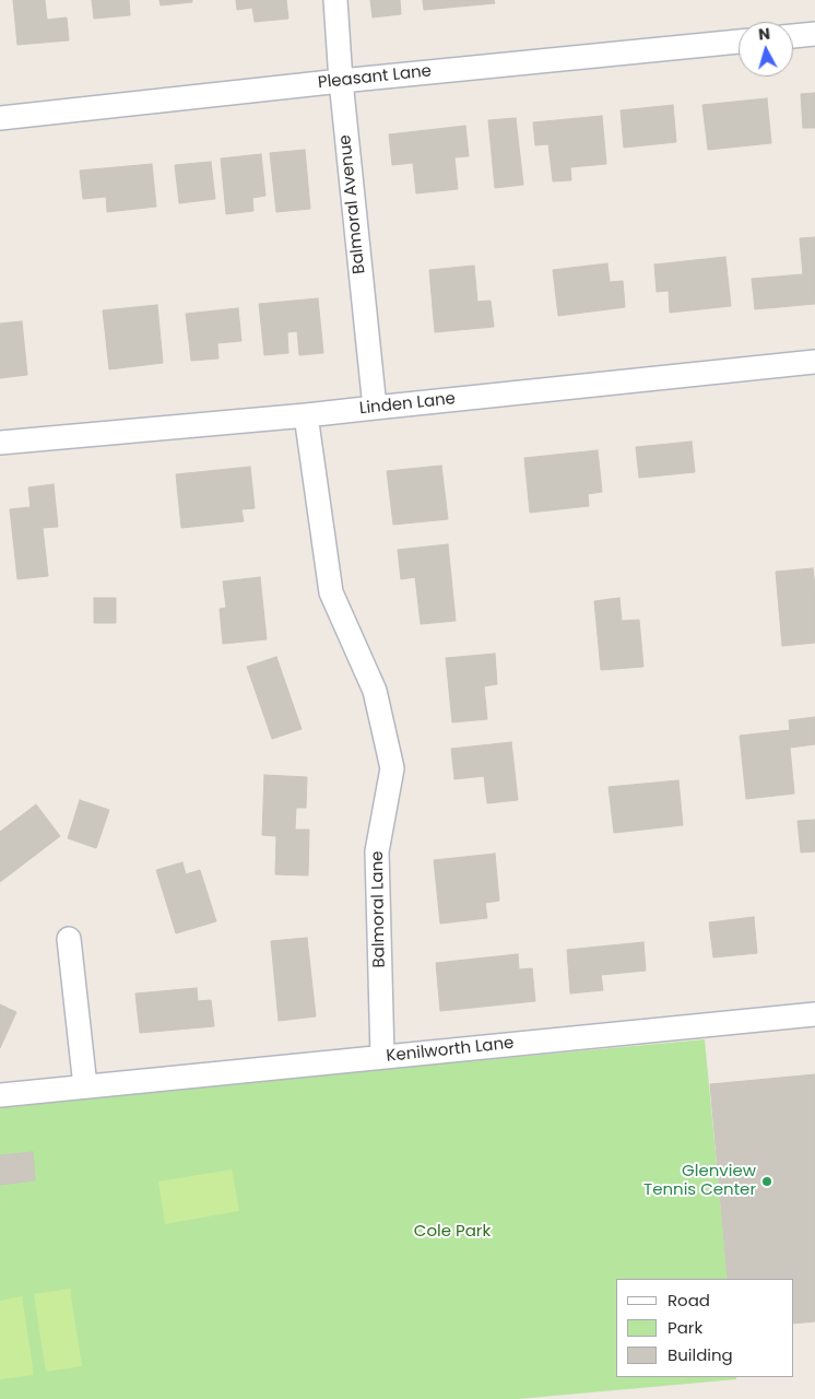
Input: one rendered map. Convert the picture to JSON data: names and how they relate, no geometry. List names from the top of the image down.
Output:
{
  "streets": {
    "street": [
      "Pleasant Lane",
      "Balmoral Avenue",
      "Linden Lane",
      "Balmoral Lane",
      "Kenilworth Lane"
    ]
  },
  "crossings": [
    ["Pleasant Lane", "Balmoral Avenue"],
    ["Balmoral Avenue", "Linden Lane"],
    ["Linden Lane", "Balmoral Lane"],
    ["Balmoral Lane", "Kenilworth Lane"]
  ],
  "parks": ["Cole Park"],
  "places": ["Glenview Tennis Center"],
  "legend": ["Road", "Park", "Building"],
  "north": "top"
}
